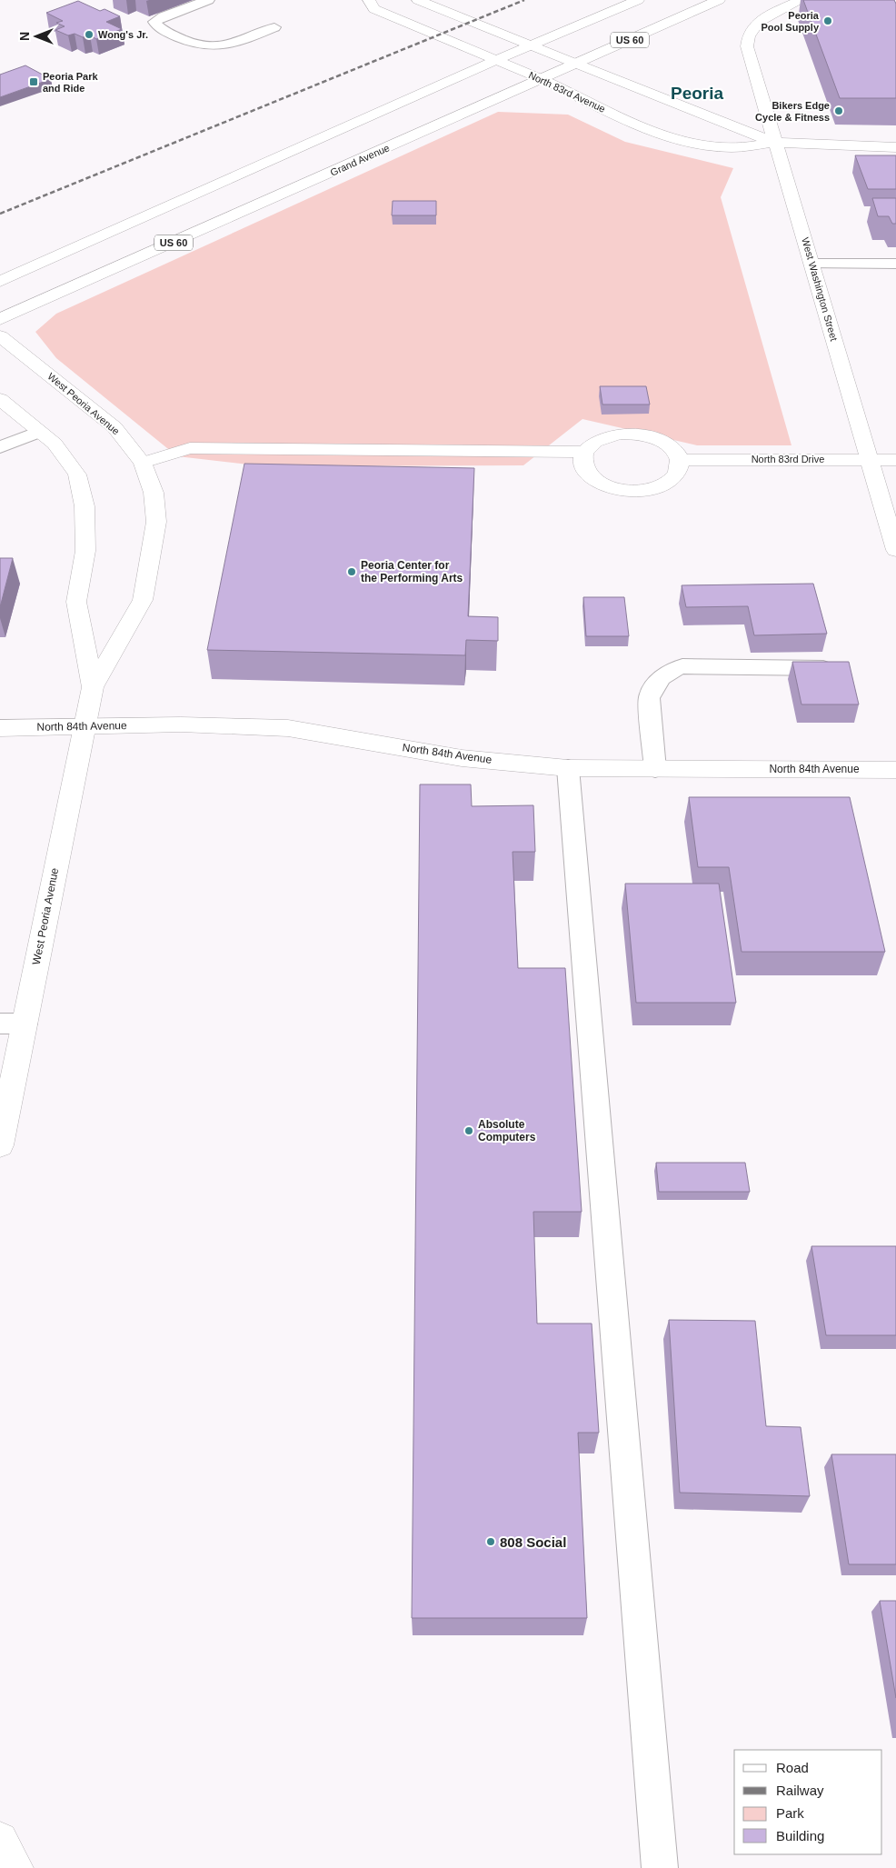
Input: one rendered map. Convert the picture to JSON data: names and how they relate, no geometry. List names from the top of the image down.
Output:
{
  "streets": {
    "main road": [
      "US 60",
      "North 83rd Avenue",
      "Grand Avenue",
      "West Washington Street",
      "West Peoria Avenue",
      "North 83rd Drive",
      "North 84th Avenue"
    ]
  },
  "crossings": [
    ["North 83rd Avenue", "Grand Avenue"],
    ["North 83rd Avenue", "West Washington Street"],
    ["West Washington Street", "North 83rd Drive"],
    ["West Peoria Avenue", "North 84th Avenue"]
  ],
  "districts": ["Peoria"],
  "places": {
    "other": [
      "Peoria Pool Supply",
      "Wong's Jr.",
      "Bikers Edge Cycle & Fitness",
      "Peoria Center for the Performing Arts",
      "Absolute Computers",
      "808 Social"
    ],
    "transit": ["Peoria Park and Ride"]
  },
  "legend": [
    "Road",
    "Railway",
    "Park",
    "Building"
  ],
  "north": "left"
}
